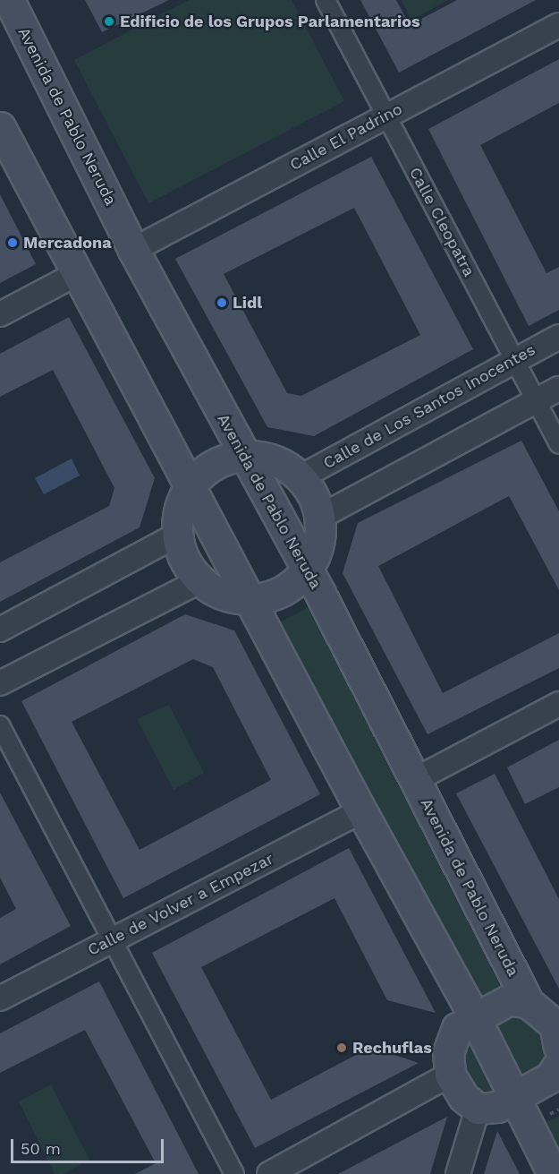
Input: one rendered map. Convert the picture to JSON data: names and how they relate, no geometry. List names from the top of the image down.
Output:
{
  "streets": {
    "main road": ["Avenida de Pablo Neruda"],
    "street": [
      "Calle El Padrino",
      "Calle Cleopatra",
      "Calle de Los Santos Inocentes",
      "Calle de Volver a Empezar"
    ]
  },
  "crossings": [
    ["Avenida de Pablo Neruda", "Calle El Padrino"],
    ["Calle El Padrino", "Calle Cleopatra"],
    ["Calle Cleopatra", "Calle de Los Santos Inocentes"]
  ],
  "places": [
    "Edificio de los Grupos Parlamentarios",
    "Mercadona",
    "Lidl",
    "Rechuflas"
  ],
  "scale_bar": "50 m"
}
